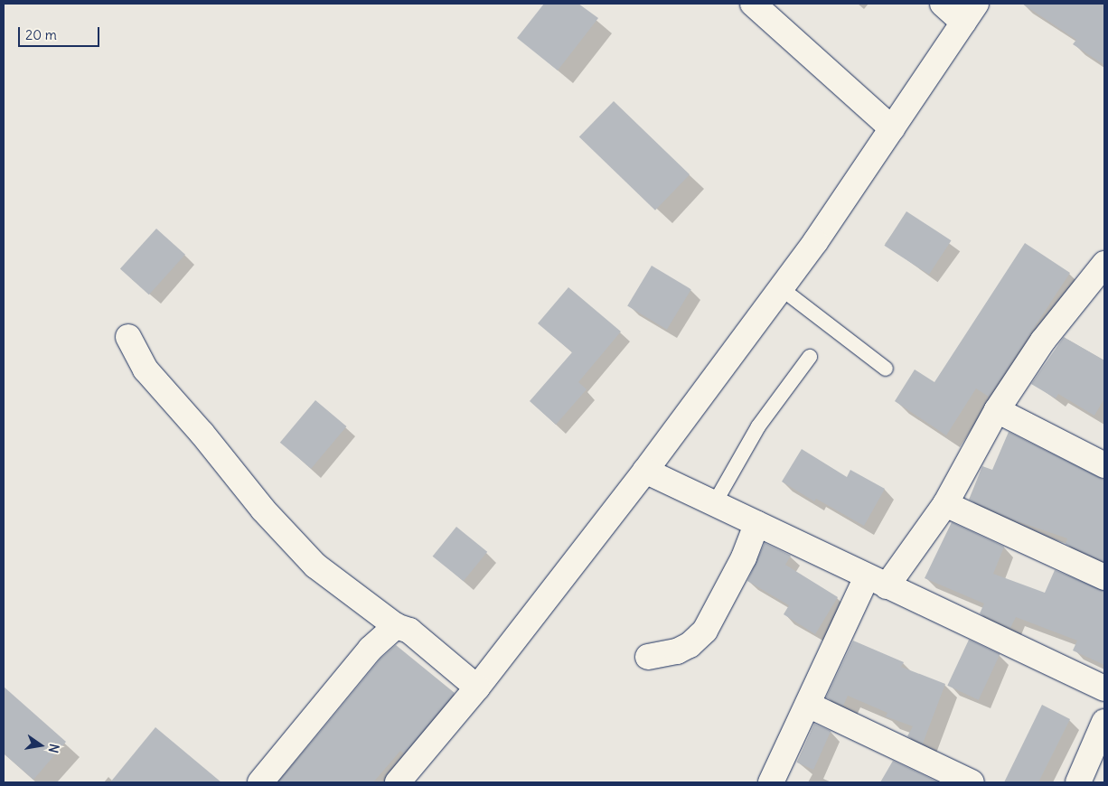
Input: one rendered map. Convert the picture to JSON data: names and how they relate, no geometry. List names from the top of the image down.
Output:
{
  "scale_bar": "20 m",
  "north": "right"
}
